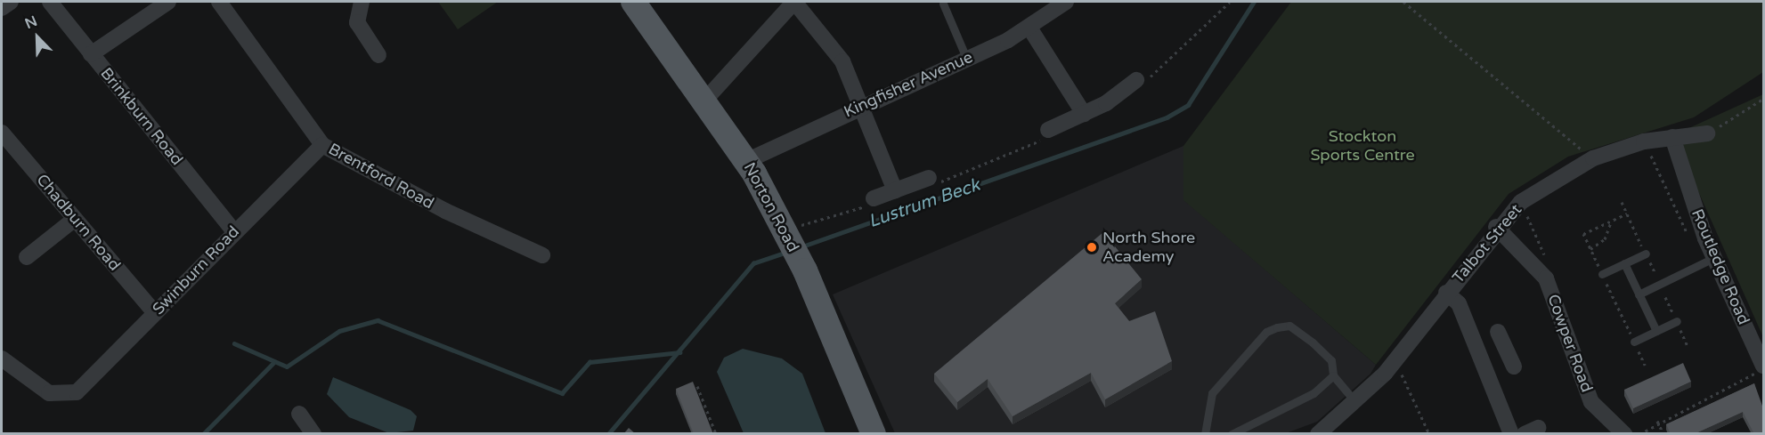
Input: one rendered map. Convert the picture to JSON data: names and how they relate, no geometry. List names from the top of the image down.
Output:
{
  "streets": {
    "main road": ["Norton Road"],
    "street": [
      "Kingfisher Avenue",
      "Brinkburn Road",
      "Brentford Road",
      "Chadburn Road",
      "Talbot Street",
      "Routledge Road",
      "Swinburn Road",
      "Cowper Road"
    ]
  },
  "crossings": [
    ["Kingfisher Avenue", "Norton Road"],
    ["Brinkburn Road", "Swinburn Road"],
    ["Brentford Road", "Swinburn Road"],
    ["Chadburn Road", "Swinburn Road"],
    ["Talbot Street", "Routledge Road"],
    ["Talbot Street", "Cowper Road"]
  ],
  "water": ["Lustrum Beck"],
  "parks": ["Stockton Sports Centre"],
  "places": ["North Shore Academy"],
  "north": "top left"
}
